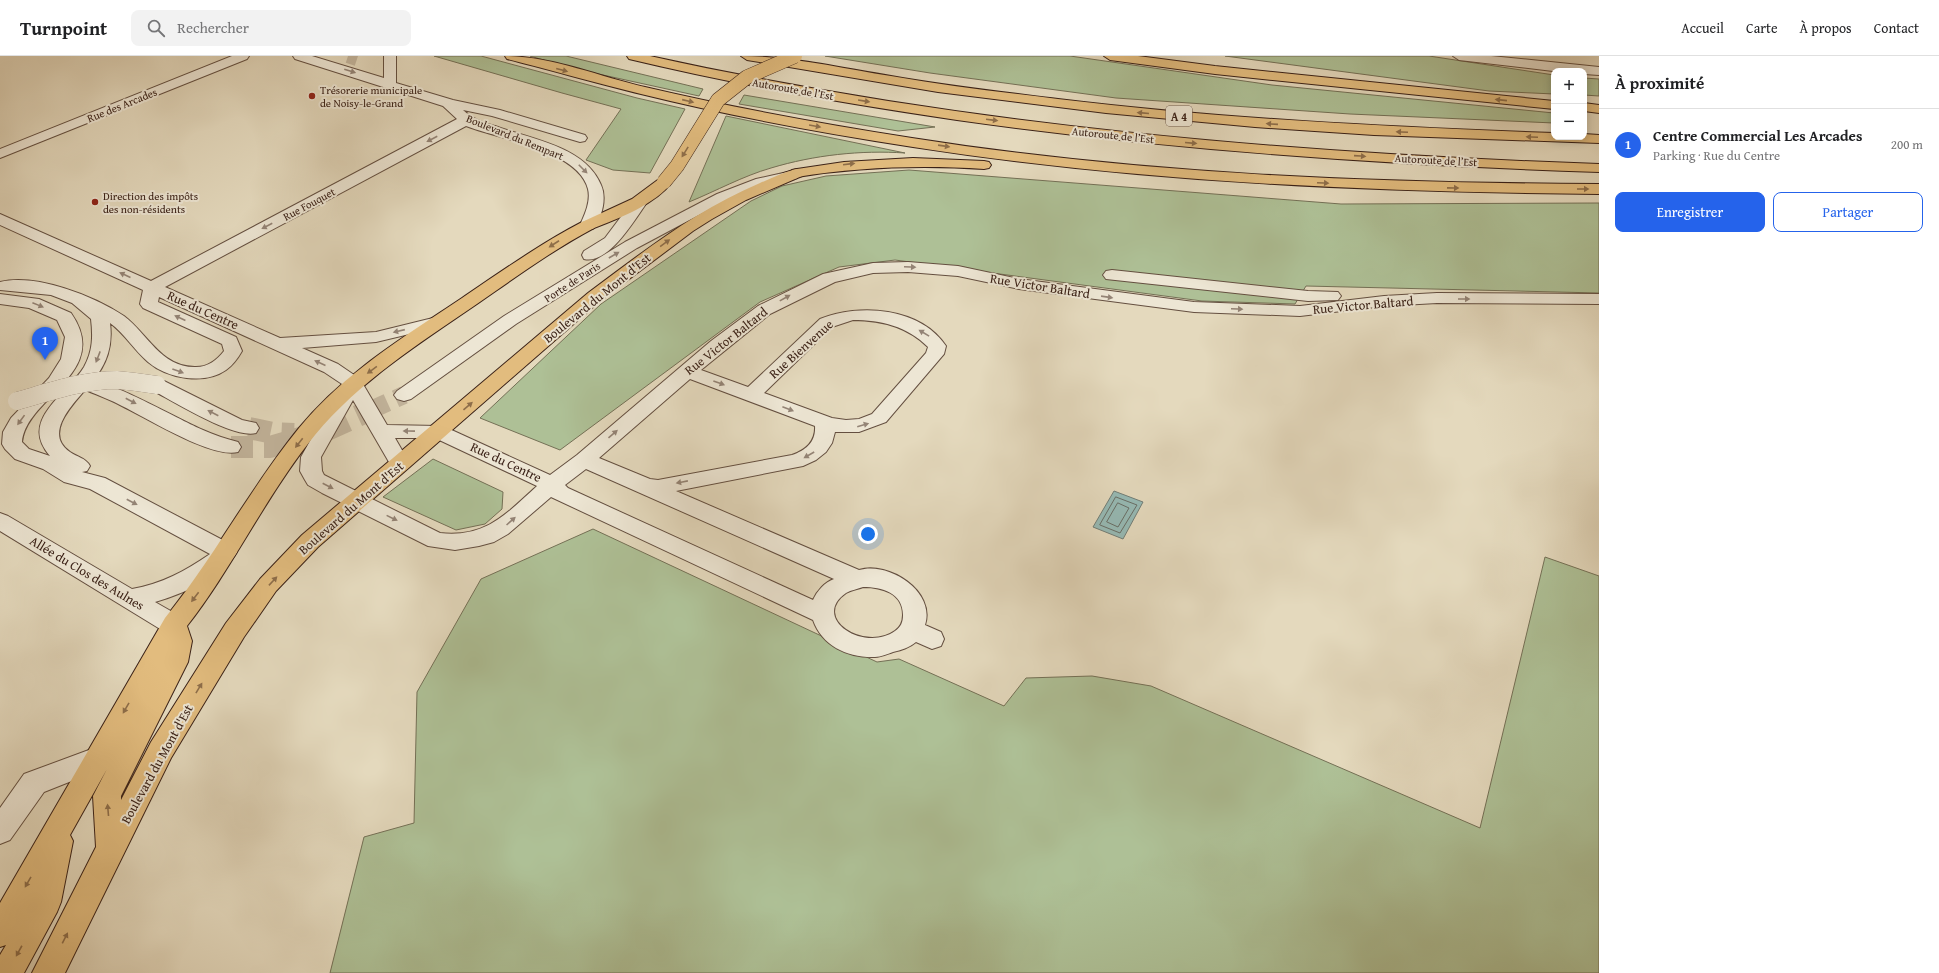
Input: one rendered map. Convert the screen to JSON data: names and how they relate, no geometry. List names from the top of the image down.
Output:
{
  "streets": {
    "main road": ["Autoroute de l’Est", "A 4", "Boulevard du Mont d'Est"],
    "street": [
      "Rue des Arcades",
      "Boulevard du Rempart",
      "Rue Fouquet",
      "Porte de Paris",
      "Rue Victor Baltard",
      "Rue du Centre",
      "Rue Bienvenue",
      "Allée du Clos des Aulnes"
    ]
  },
  "crossings": [
    ["Boulevard du Rempart", "Rue Fouquet"],
    ["Rue Fouquet", "Rue du Centre"],
    ["Porte de Paris", "Boulevard du Mont d'Est"],
    ["Rue Victor Baltard", "Rue du Centre"],
    ["Rue Victor Baltard", "Rue Bienvenue"],
    ["Boulevard du Mont d'Est", "Rue du Centre"]
  ],
  "places": ["Trésorerie municipale de Noisy-le-Grand", "Direction des impôts des non-résidents"],
  "page": {
    "header": "Turnpoint",
    "search": "Rechercher",
    "nav": [
      "Accueil",
      "Carte",
      "À propos",
      "Contact"
    ],
    "heading": "À proximité",
    "map_buttons": ["+", "−"],
    "list": [
      {
        "mark": "1",
        "name": "Centre Commercial Les Arcades",
        "note": "Parking · Rue du Centre",
        "value": "200 m"
      }
    ],
    "buttons": ["Enregistrer", "Partager"],
    "pins": "1"
  }
}
